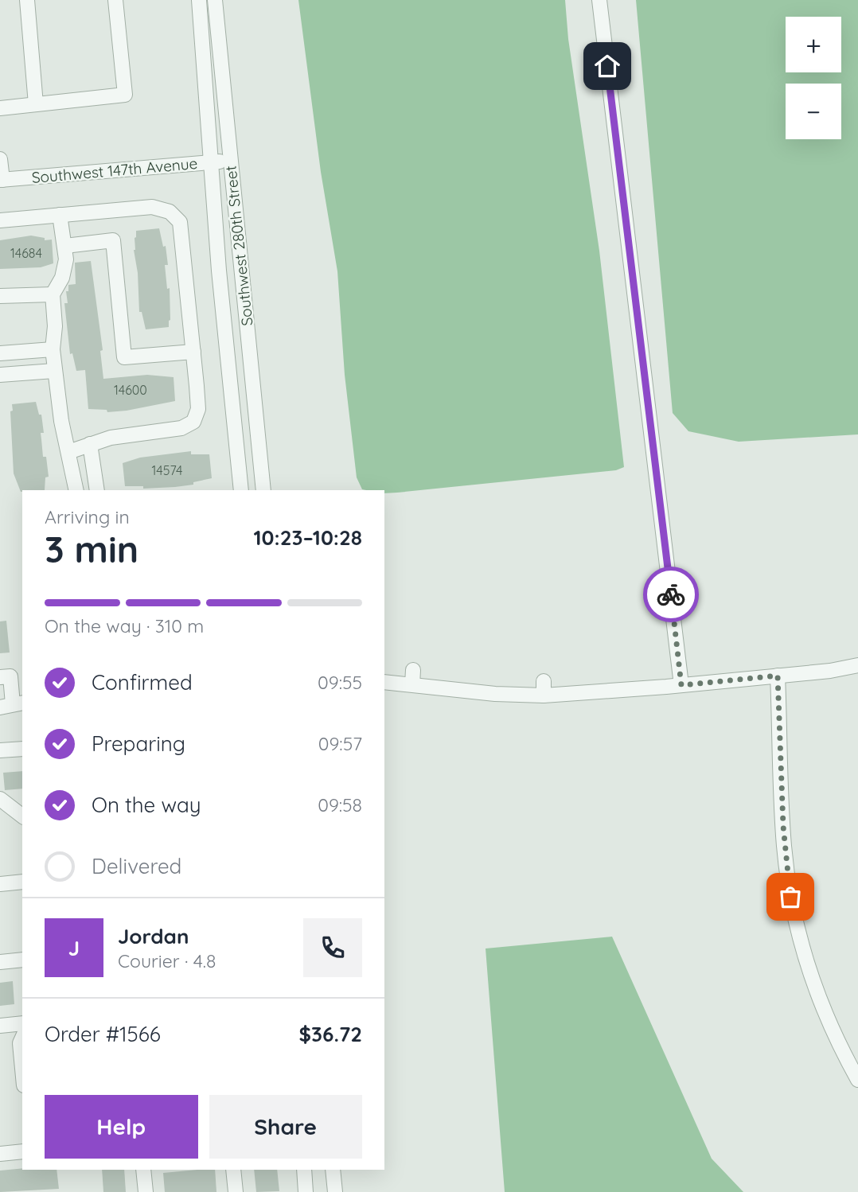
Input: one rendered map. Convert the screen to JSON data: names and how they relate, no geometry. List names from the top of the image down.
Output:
{
  "streets": {
    "street": ["Southwest 147th Avenue", "Southwest 280th Street"]
  },
  "crossings": [
    ["Southwest 147th Avenue", "Southwest 280th Street"]
  ],
  "house_numbers": ["14684", "14600", "14574"],
  "page": {
    "map_buttons": ["+", "−"],
    "heading": ["3 min", "Arriving in", "10:23–10:28"],
    "panel": [
      "Jordan",
      "Courier · 4.8",
      "Order #1566",
      "$36.72"
    ],
    "bar": "On the way · 310 m",
    "list": [
      ["Confirmed", "09:55"],
      ["Preparing", "09:57"],
      ["On the way", "09:58"],
      "Delivered"
    ],
    "round": "J",
    "buttons": ["Help", "Share"]
  }
}
